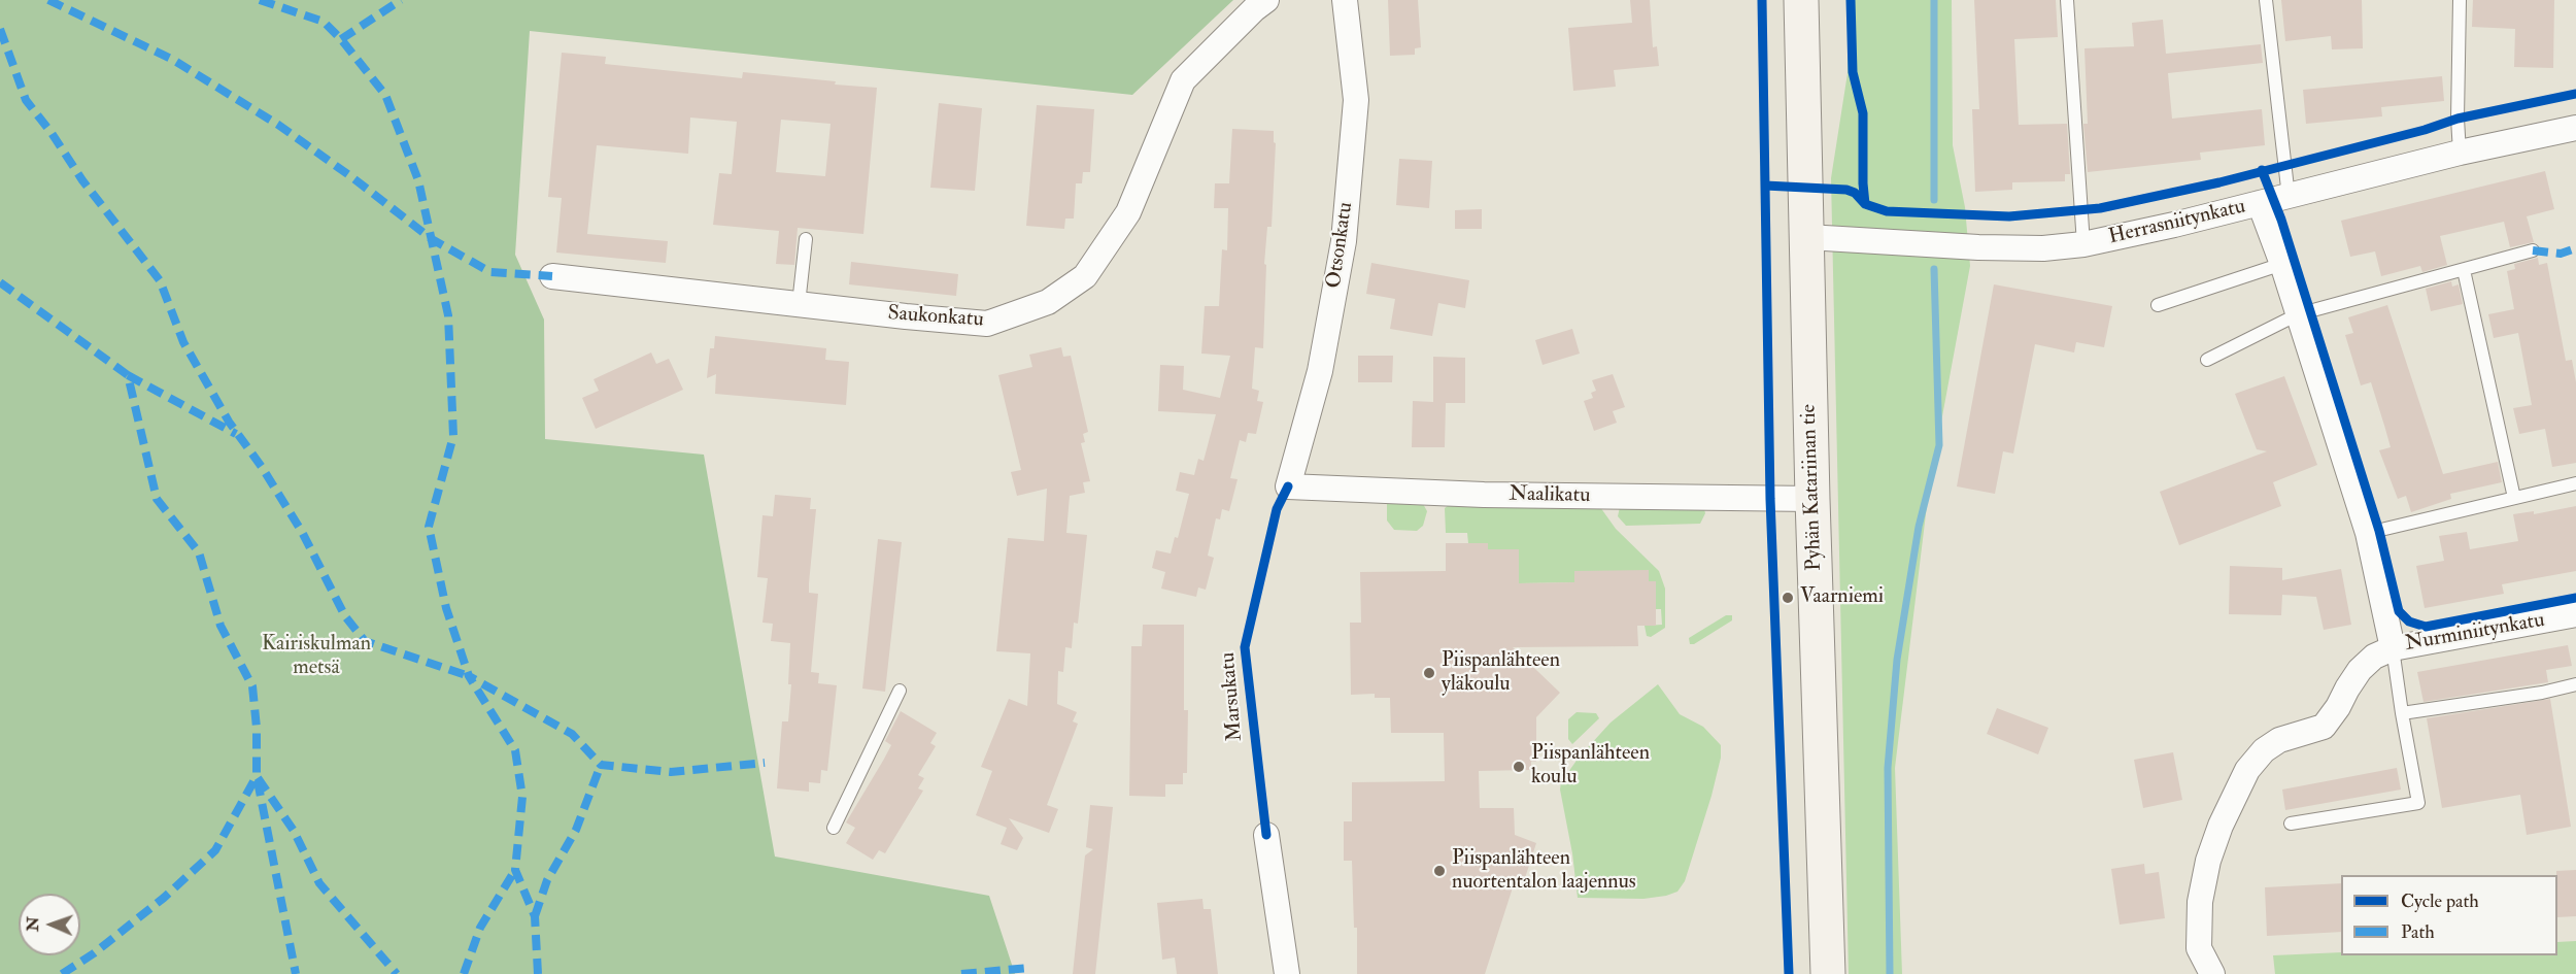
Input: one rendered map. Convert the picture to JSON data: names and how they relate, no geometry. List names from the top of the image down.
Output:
{
  "streets": {
    "street": [
      "Herrasniitynkatu",
      "Otsonkatu",
      "Saukonkatu",
      "Pyhän Katariinan tie",
      "Naalikatu",
      "Nurminiitynkatu"
    ],
    "cycle path": ["Marsukatu"]
  },
  "crossings": [
    ["Herrasniitynkatu", "Pyhän Katariinan tie"],
    ["Herrasniitynkatu", "Nurminiitynkatu"],
    ["Otsonkatu", "Naalikatu"],
    ["Pyhän Katariinan tie", "Naalikatu"]
  ],
  "parks": ["Kairiskulman metsä"],
  "places": [
    "Vaarniemi",
    "Piispanlähteen yläkoulu",
    "Piispanlähteen koulu",
    "Piispanlähteen nuortentalon laajennus"
  ],
  "legend": ["Cycle path", "Path"],
  "north": "left"
}
